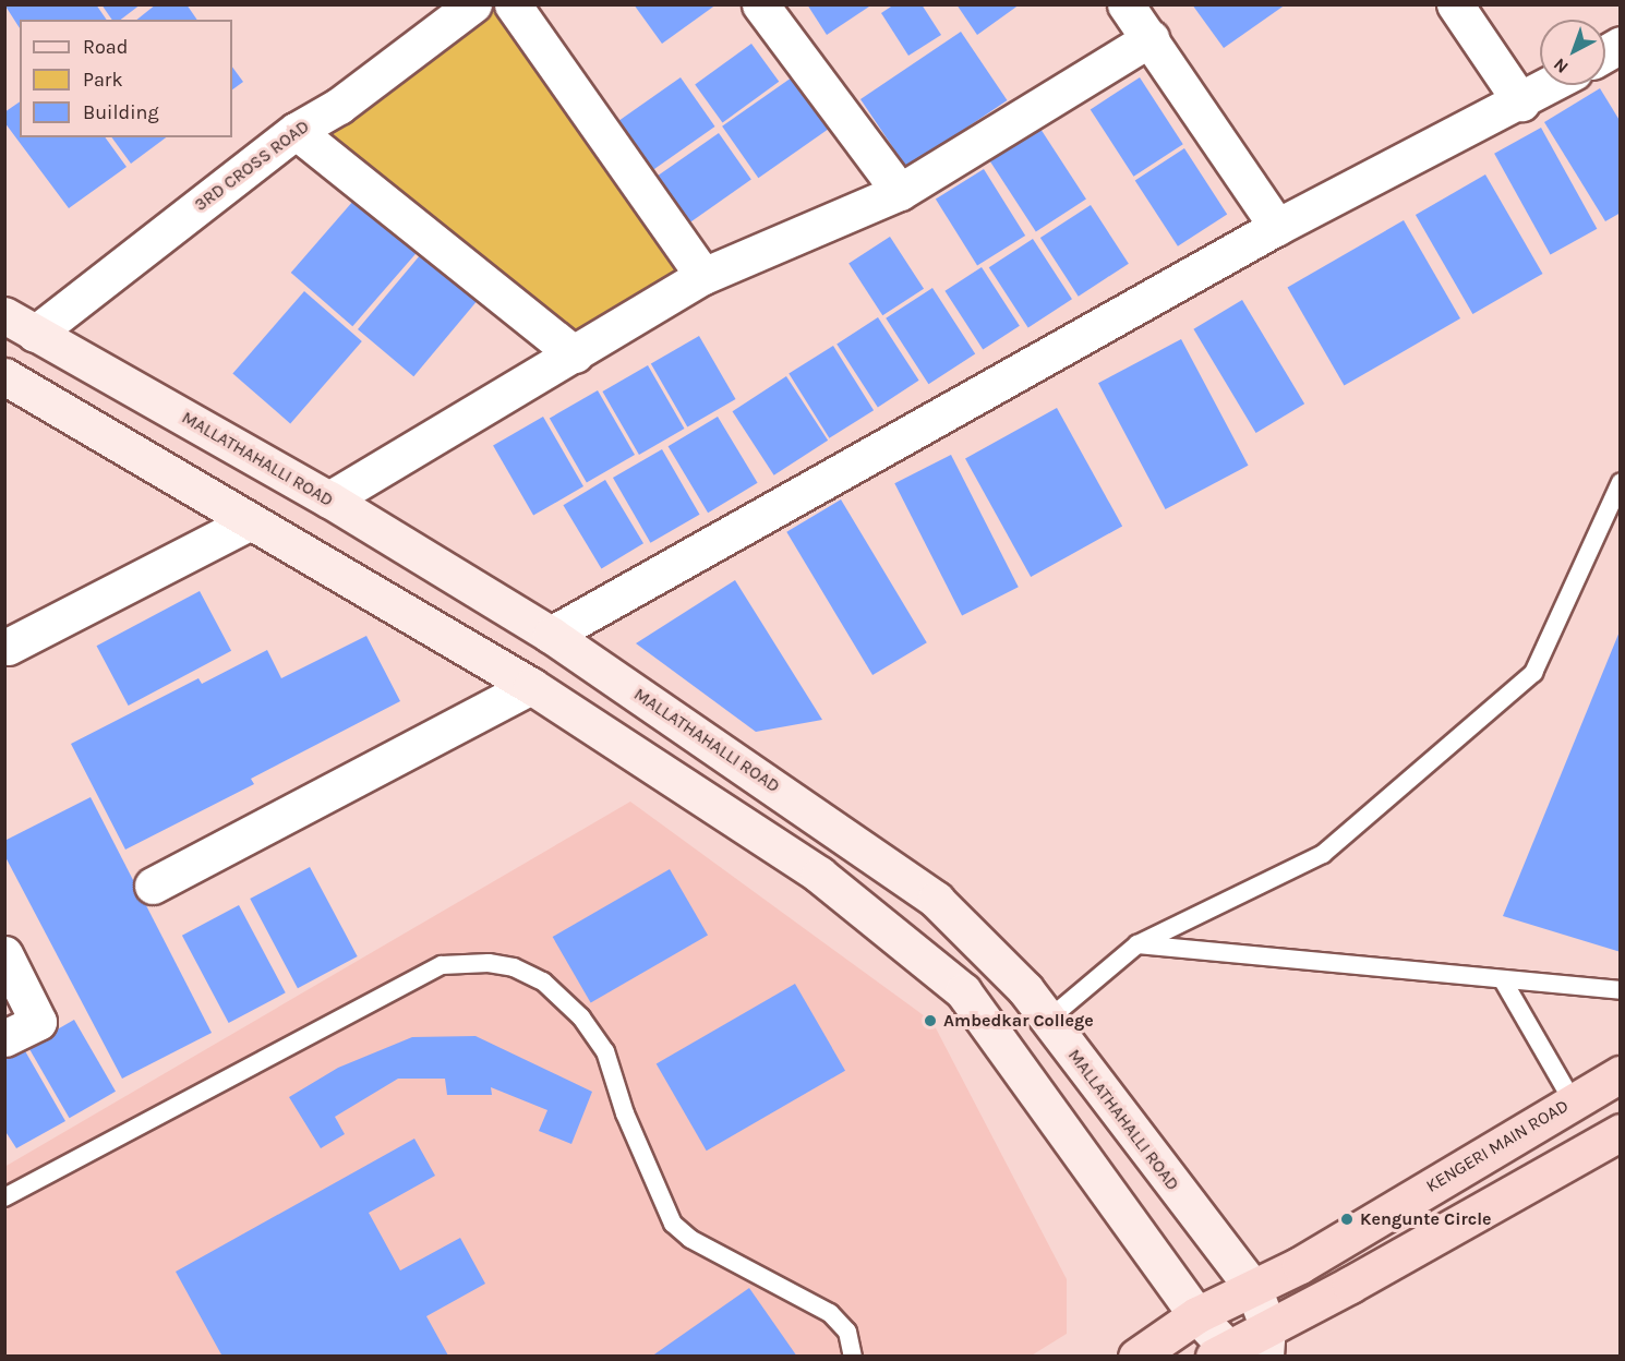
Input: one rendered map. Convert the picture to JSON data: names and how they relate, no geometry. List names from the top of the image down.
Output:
{
  "streets": {
    "main road": ["MALLATHAHALLI ROAD", "KENGERI MAIN ROAD"],
    "street": ["3RD CROSS ROAD"]
  },
  "crossings": [
    ["3RD CROSS ROAD", "MALLATHAHALLI ROAD"],
    ["MALLATHAHALLI ROAD", "KENGERI MAIN ROAD"]
  ],
  "places": ["Ambedkar College", "Kengunte Circle"],
  "legend": ["Road", "Park", "Building"],
  "north": "bottom left"
}
